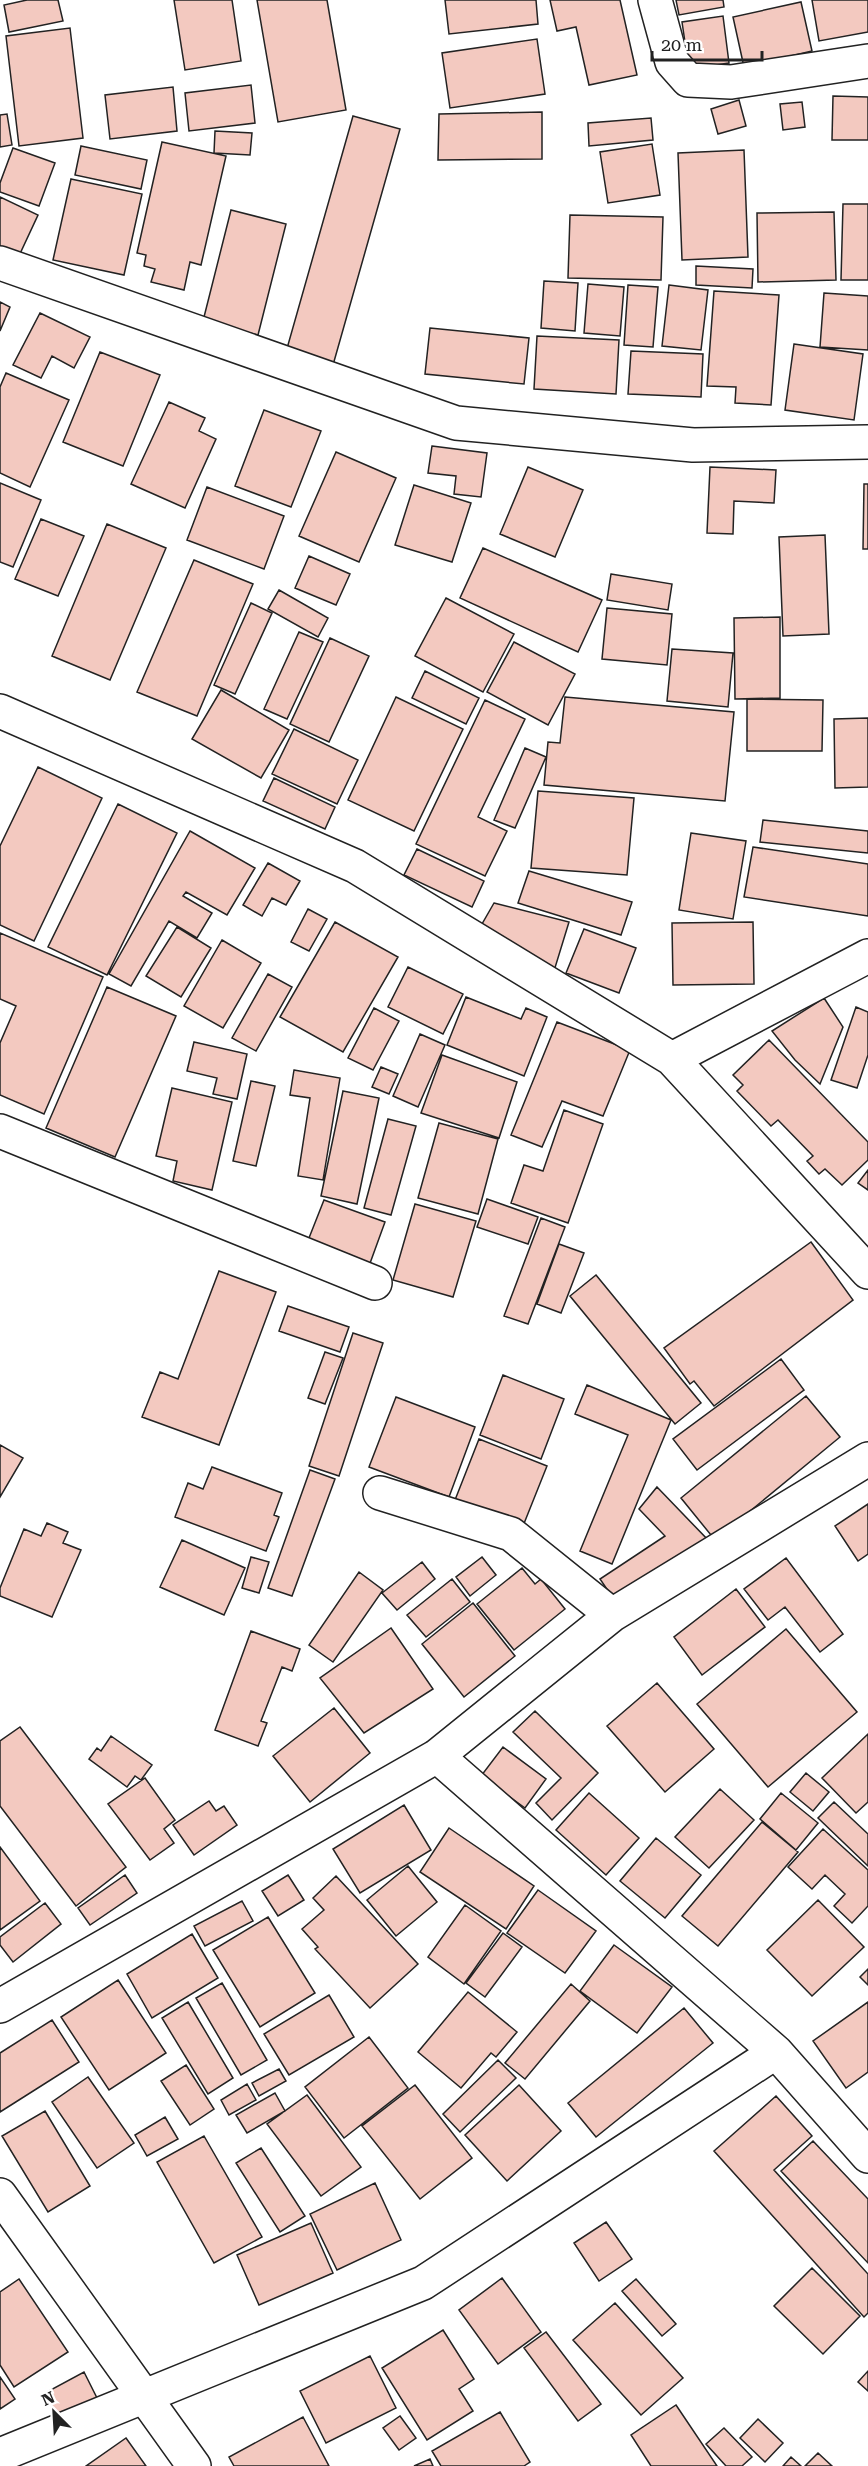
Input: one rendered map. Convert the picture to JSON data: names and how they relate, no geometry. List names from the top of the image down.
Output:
{
  "scale_bar": "20 m",
  "north": "top left"
}
